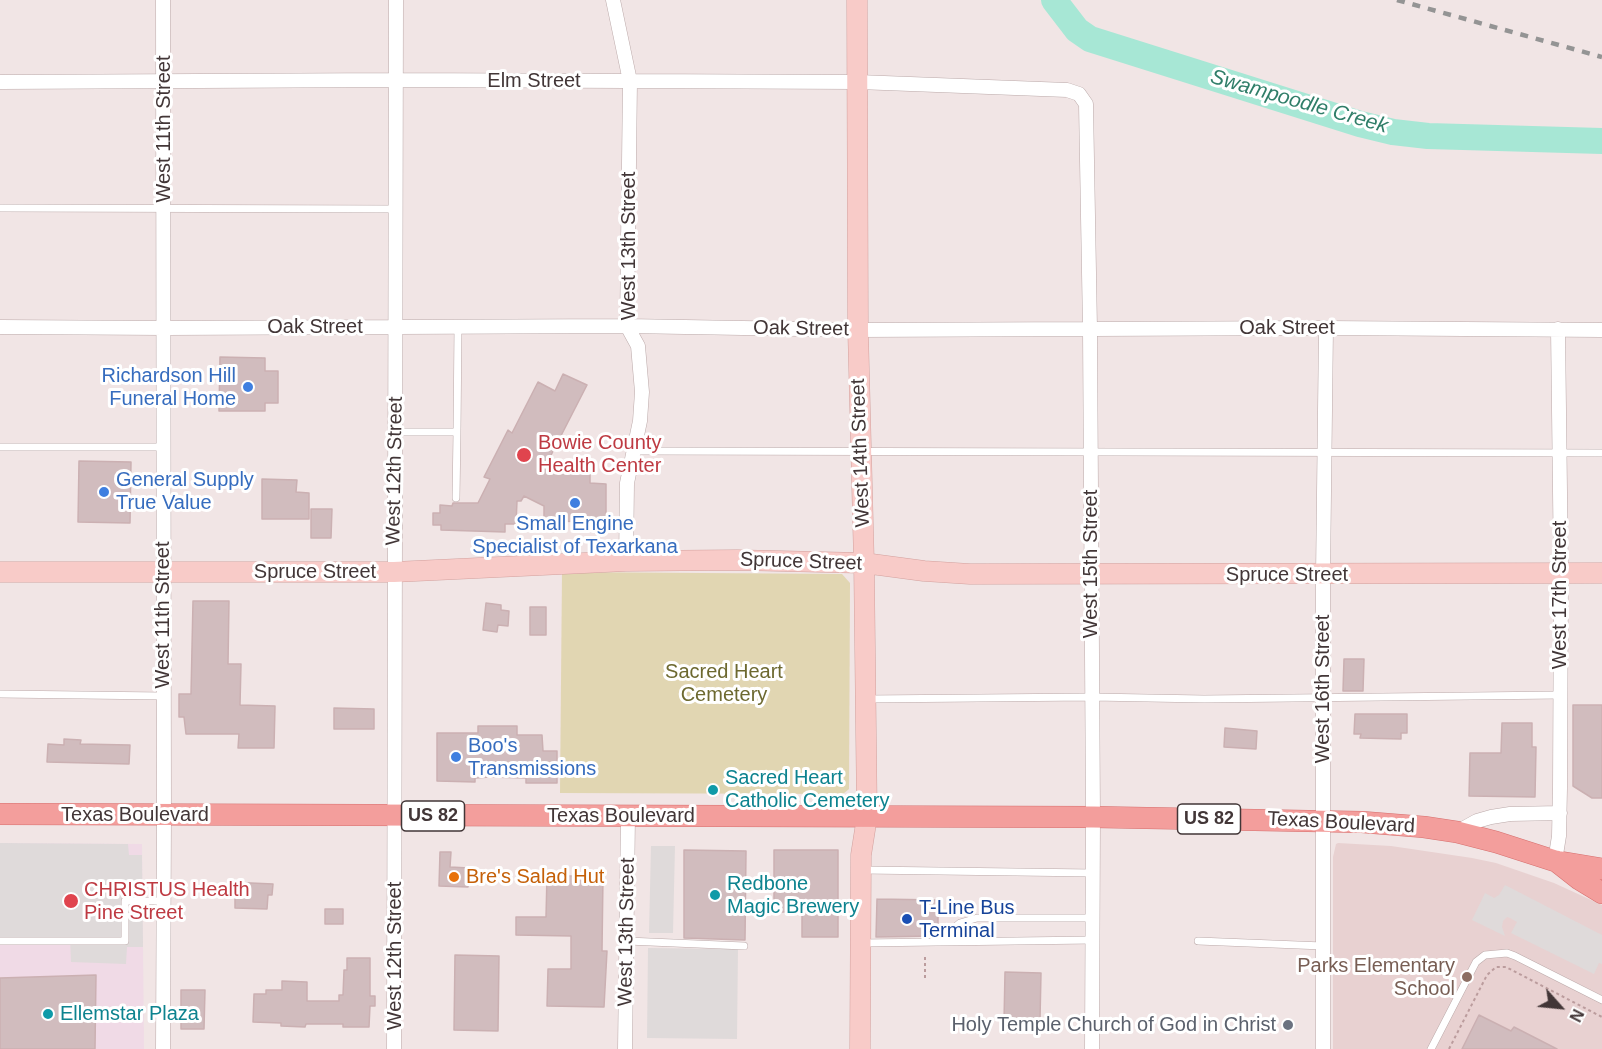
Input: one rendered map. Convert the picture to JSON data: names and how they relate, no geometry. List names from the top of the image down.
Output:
{
  "streets": {
    "main road": ["Texas Boulevard", "US 82"],
    "street": [
      "Elm Street",
      "West 11th Street",
      "West 13th Street",
      "Oak Street",
      "West 14th Street",
      "West 12th Street",
      "Spruce Street",
      "West 15th Street",
      "West 17th Street",
      "West 16th Street"
    ]
  },
  "crossings": [
    ["Elm Street", "West 11th Street"],
    ["Elm Street", "West 13th Street"],
    ["Elm Street", "West 14th Street"],
    ["Elm Street", "West 12th Street"],
    ["Elm Street", "West 15th Street"],
    ["West 11th Street", "Oak Street"],
    ["West 11th Street", "Spruce Street"],
    ["West 11th Street", "Texas Boulevard"],
    ["West 13th Street", "Oak Street"],
    ["West 13th Street", "Spruce Street"],
    ["West 13th Street", "Texas Boulevard"],
    ["Oak Street", "West 14th Street"],
    ["Oak Street", "West 12th Street"],
    ["Oak Street", "West 15th Street"],
    ["Oak Street", "West 17th Street"],
    ["Oak Street", "West 16th Street"],
    ["West 14th Street", "Spruce Street"],
    ["West 14th Street", "Texas Boulevard"],
    ["West 12th Street", "Spruce Street"],
    ["West 12th Street", "Texas Boulevard"],
    ["Spruce Street", "West 15th Street"],
    ["Spruce Street", "West 17th Street"],
    ["Spruce Street", "West 16th Street"],
    ["West 15th Street", "Texas Boulevard"],
    ["West 17th Street", "Texas Boulevard"],
    ["West 16th Street", "Texas Boulevard"]
  ],
  "water": ["Swampoodle Creek"],
  "parks": ["Sacred Heart Cemetery"],
  "places": [
    "Richardson Hill Funeral Home",
    "Bowie County Health Center",
    "General Supply True Value",
    "Small Engine Specialist of Texarkana",
    "Boo's Transmissions",
    "Sacred Heart Catholic Cemetery",
    "Bre's Salad Hut",
    "Redbone Magic Brewery",
    "CHRISTUS Health Pine Street",
    "T-Line Bus Terminal",
    "Parks Elementary School",
    "Ellemstar Plaza",
    "Holy Temple Church of God in Christ"
  ],
  "north": "bottom right"
}
